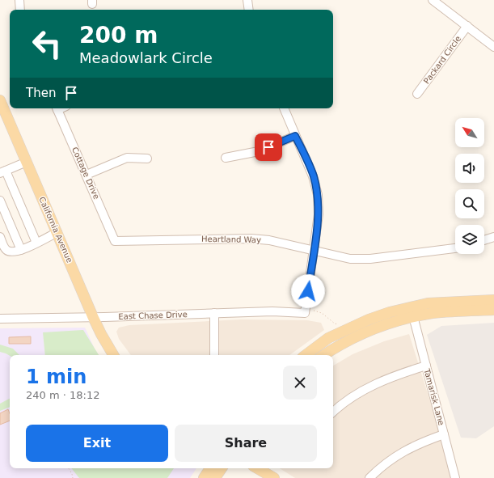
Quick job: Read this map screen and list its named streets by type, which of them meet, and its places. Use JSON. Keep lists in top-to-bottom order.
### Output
{
  "streets": {
    "main road": ["California Avenue"],
    "street": [
      "Packard Circle",
      "Cottage Drive",
      "Heartland Way",
      "East Chase Drive",
      "Tamarisk Lane"
    ]
  },
  "crossings": [
    ["Cottage Drive", "Heartland Way"],
    ["California Avenue", "East Chase Drive"],
    ["Heartland Way", "East Chase Drive"]
  ],
  "north": "top left",
  "page": {
    "turn": ["200 m", "Meadowlark Circle"],
    "then": "Then",
    "heading": ["1 min", "240 m · 18:12"],
    "buttons": ["Exit", "Share"]
  }
}
